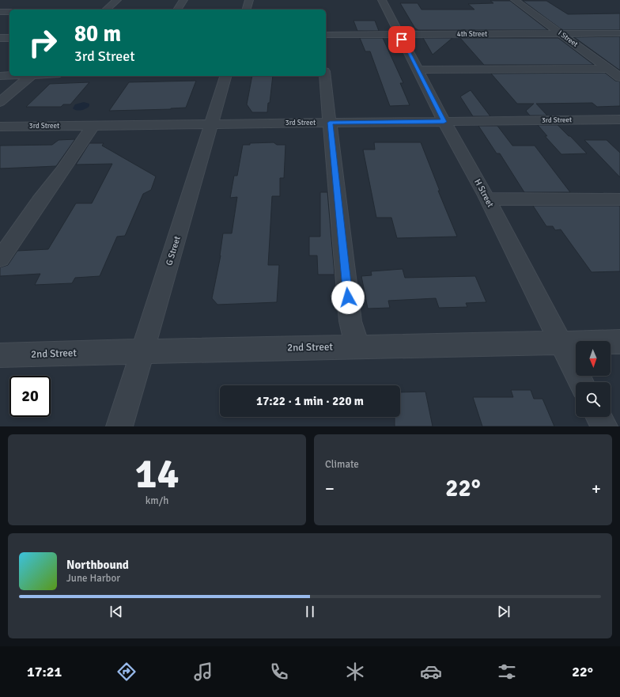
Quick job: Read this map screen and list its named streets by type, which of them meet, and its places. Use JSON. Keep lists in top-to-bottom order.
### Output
{
  "streets": {
    "street": [
      "4th Street",
      "I Street",
      "3rd Street",
      "H Street",
      "G Street",
      "2nd Street"
    ]
  },
  "crossings": [
    ["4th Street", "I Street"],
    ["4th Street", "H Street"],
    ["3rd Street", "H Street"],
    ["3rd Street", "G Street"],
    ["H Street", "2nd Street"],
    ["G Street", "2nd Street"]
  ],
  "north": "bottom",
  "page": {
    "turn": ["80 m", "3rd Street"],
    "limit": "20",
    "trip": "17:22 · 1 min · 220 m",
    "tile": [
      ["14", "km/h"],
      "Climate"
    ],
    "heat": ["−", "22°", "+"],
    "song": ["Northbound", "June Harbor"],
    "tabs": ["17:21", "22°"]
  }
}
